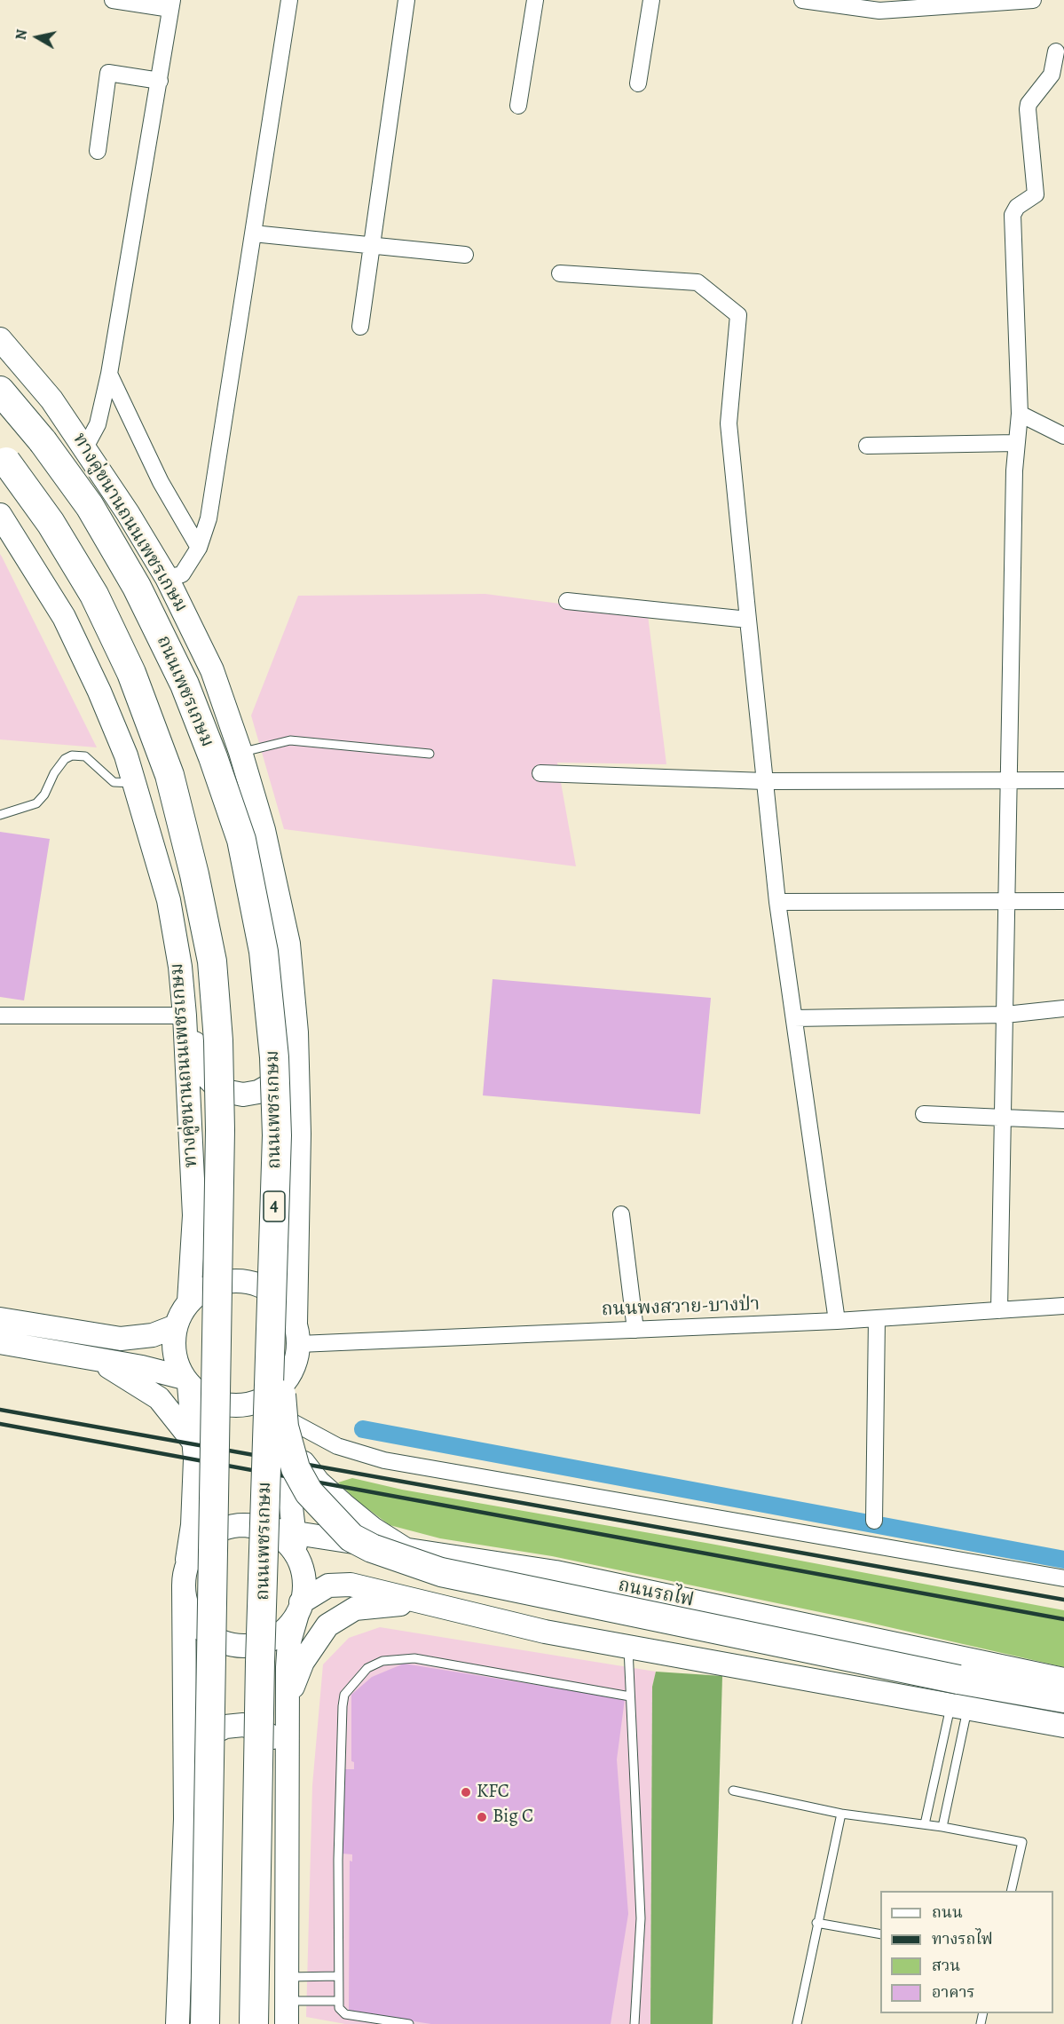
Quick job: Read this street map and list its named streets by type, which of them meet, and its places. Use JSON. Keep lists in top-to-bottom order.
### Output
{
  "streets": {
    "highway": ["ถนนเพชรเกษม", "4"],
    "main road": ["ทางคู่ขนานถนนเพชรเกษม", "ถนนรถไฟ"],
    "street": ["ถนนพงสวาย-บางป่า"]
  },
  "crossings": [
    ["ทางคู่ขนานถนนเพชรเกษม", "ถนนเพชรเกษม"],
    ["ทางคู่ขนานถนนเพชรเกษม", "ถนนพงสวาย-บางป่า"],
    ["ถนนเพชรเกษม", "ถนนพงสวาย-บางป่า"],
    ["ถนนเพชรเกษม", "ถนนรถไฟ"]
  ],
  "places": ["KFC", "Big C"],
  "legend": [
    "ถนน",
    "ทางรถไฟ",
    "สวน",
    "อาคาร"
  ],
  "north": "left"
}
